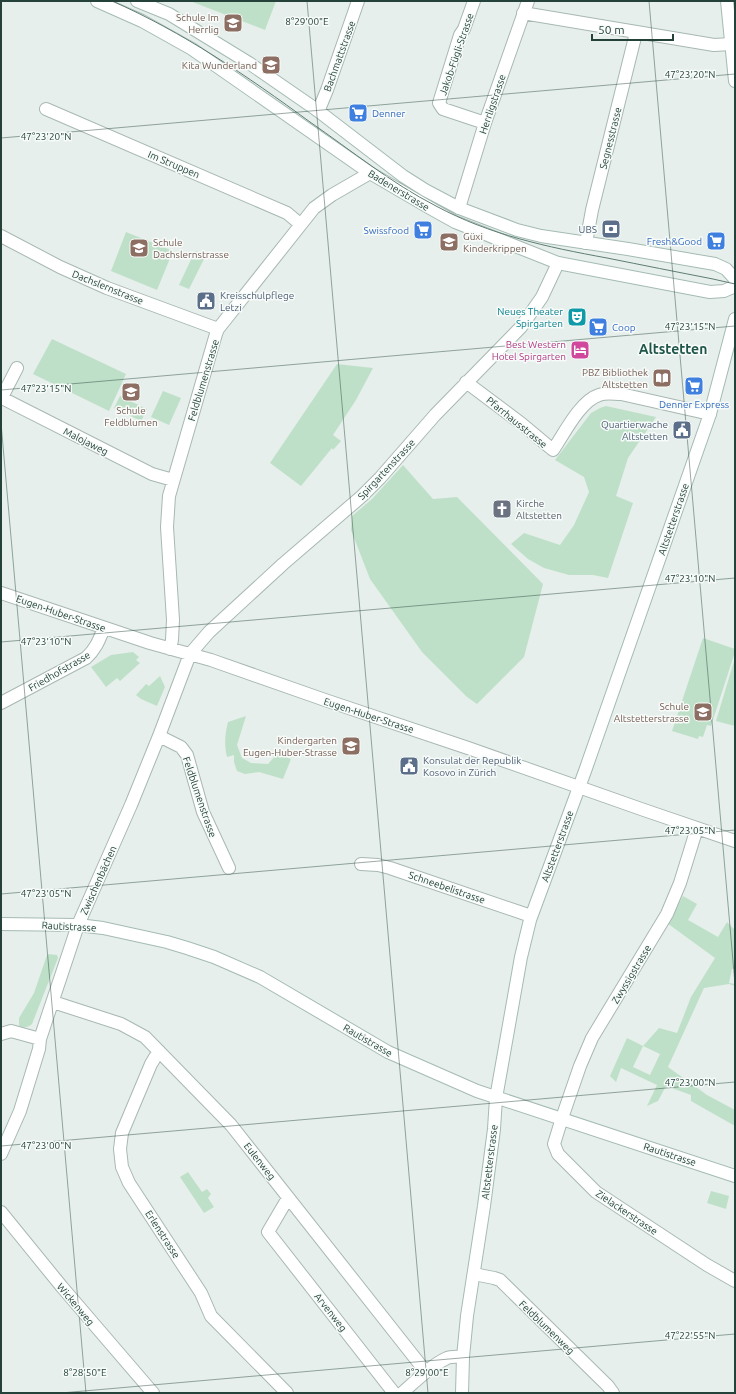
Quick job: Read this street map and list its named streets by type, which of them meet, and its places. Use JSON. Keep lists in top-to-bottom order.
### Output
{
  "streets": {
    "street": [
      "Jakob-Fügli-Strasse",
      "Bachmattstrasse",
      "Herrligstrasse",
      "Segnesstrasse",
      "Im Struppen",
      "Badenerstrasse",
      "Dachslernstrasse",
      "Feldblumenstrasse",
      "Pfarrhausstrasse",
      "Malojaweg",
      "Spirgartenstrasse",
      "Altstetterstrasse",
      "Eugen-Huber-Strasse",
      "Friedhofstrasse",
      "Zwischenbächen",
      "Schneebelistrasse",
      "Rautistrasse",
      "Zwyssigstrasse",
      "Eulenweg",
      "Zielackerstrasse",
      "Erlenstrasse",
      "Wickenweg",
      "Arvenweg",
      "Feldblumenweg"
    ]
  },
  "crossings": [
    ["Jakob-Fügli-Strasse", "Herrligstrasse"],
    ["Bachmattstrasse", "Badenerstrasse"],
    ["Herrligstrasse", "Badenerstrasse"],
    ["Segnesstrasse", "Badenerstrasse"],
    ["Im Struppen", "Feldblumenstrasse"],
    ["Badenerstrasse", "Feldblumenstrasse"],
    ["Badenerstrasse", "Spirgartenstrasse"],
    ["Dachslernstrasse", "Feldblumenstrasse"],
    ["Feldblumenstrasse", "Malojaweg"],
    ["Feldblumenstrasse", "Eugen-Huber-Strasse"],
    ["Feldblumenstrasse", "Zwischenbächen"],
    ["Pfarrhausstrasse", "Spirgartenstrasse"],
    ["Pfarrhausstrasse", "Altstetterstrasse"],
    ["Spirgartenstrasse", "Eugen-Huber-Strasse"],
    ["Spirgartenstrasse", "Zwischenbächen"],
    ["Altstetterstrasse", "Eugen-Huber-Strasse"],
    ["Altstetterstrasse", "Schneebelistrasse"],
    ["Altstetterstrasse", "Rautistrasse"],
    ["Altstetterstrasse", "Feldblumenweg"],
    ["Eugen-Huber-Strasse", "Friedhofstrasse"],
    ["Eugen-Huber-Strasse", "Zwischenbächen"],
    ["Eugen-Huber-Strasse", "Zwyssigstrasse"],
    ["Zwischenbächen", "Rautistrasse"],
    ["Zwischenbächen", "Eulenweg"],
    ["Rautistrasse", "Zwyssigstrasse"],
    ["Rautistrasse", "Zielackerstrasse"],
    ["Zwyssigstrasse", "Zielackerstrasse"],
    ["Eulenweg", "Erlenstrasse"],
    ["Eulenweg", "Arvenweg"]
  ],
  "districts": ["Altstetten"],
  "places": {
    "school or university": [
      "Schule Im Herrlig",
      "Kita Wunderland",
      "Güxi Kinderkrippen",
      "Schule Dachslernstrasse",
      "Schule Feldblumen",
      "Schule Altstetterstrasse",
      "Kindergarten Eugen-Huber-Strasse"
    ],
    "supermarket": [
      "Denner",
      "Swissfood",
      "Fresh&Good",
      "Coop",
      "Denner Express"
    ],
    "bank": ["UBS"],
    "public building": ["Kreisschulpflege Letzi", "Quartierwache Altstetten", "Konsulat der Republik Kosovo in Zürich"],
    "theatre": ["Neues Theater Spirgarten"],
    "hotel": ["Best Western Hotel Spirgarten"],
    "library": ["PBZ Bibliothek Altstetten"],
    "church": ["Kirche Altstetten"]
  },
  "scale_bar": "50 m",
  "coordinates": [
    "8°29'00\"E",
    "47°23'20\"N",
    "47°23'15\"N",
    "47°23'10\"N",
    "47°23'05\"N",
    "47°23'00\"N",
    "47°22'55\"N",
    "8°28'50\"E"
  ]
}
